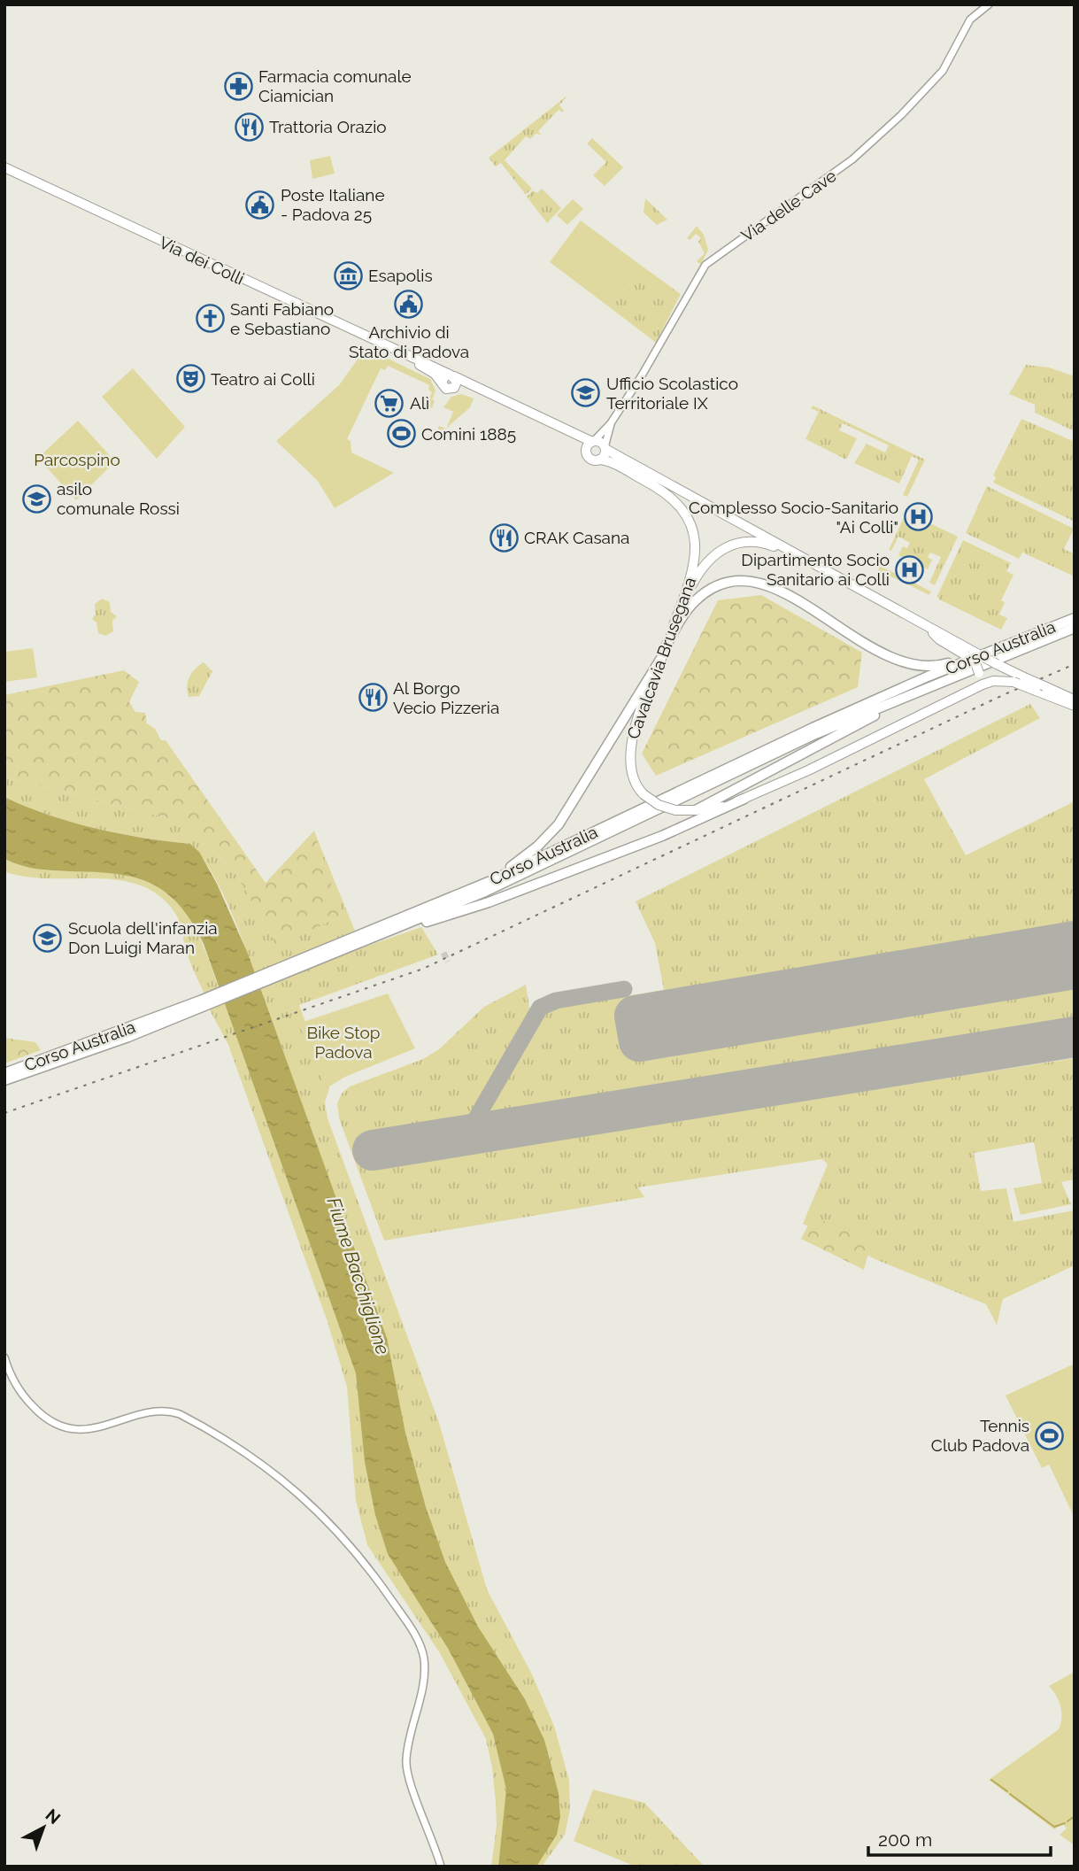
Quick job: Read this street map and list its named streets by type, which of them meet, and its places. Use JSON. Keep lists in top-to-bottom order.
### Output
{
  "streets": {
    "highway": ["Corso Australia"],
    "main road": ["Via dei Colli", "Cavalcavia Brusegana"],
    "street": ["Via delle Cave"]
  },
  "crossings": [
    ["Via delle Cave", "Via dei Colli"],
    ["Via dei Colli", "Cavalcavia Brusegana"]
  ],
  "water": ["Fiume Bacchiglione"],
  "parks": ["Parcospino", "Bike Stop Padova"],
  "places": {
    "pharmacy": ["Farmacia comunale Ciamician"],
    "restaurant": ["Trattoria Orazio", "CRAK Casana", "Al Borgo Vecio Pizzeria"],
    "public building": ["Poste Italiane - Padova 25", "Archivio di Stato di Padova"],
    "museum": ["Esapolis"],
    "church": ["Santi Fabiano e Sebastiano"],
    "theatre": ["Teatro ai Colli"],
    "school or university": ["Ufficio Scolastico Territoriale IX", "asilo comunale Rossi", "Scuola dell'infanzia Don Luigi Maran"],
    "supermarket": ["Alì"],
    "sports": ["Comini 1885", "Tennis Club Padova"],
    "hospital": ["Complesso Socio-Sanitario \"Ai Colli\"", "Dipartimento Socio Sanitario ai Colli"]
  },
  "scale_bar": "200 m",
  "north": "top right"
}
